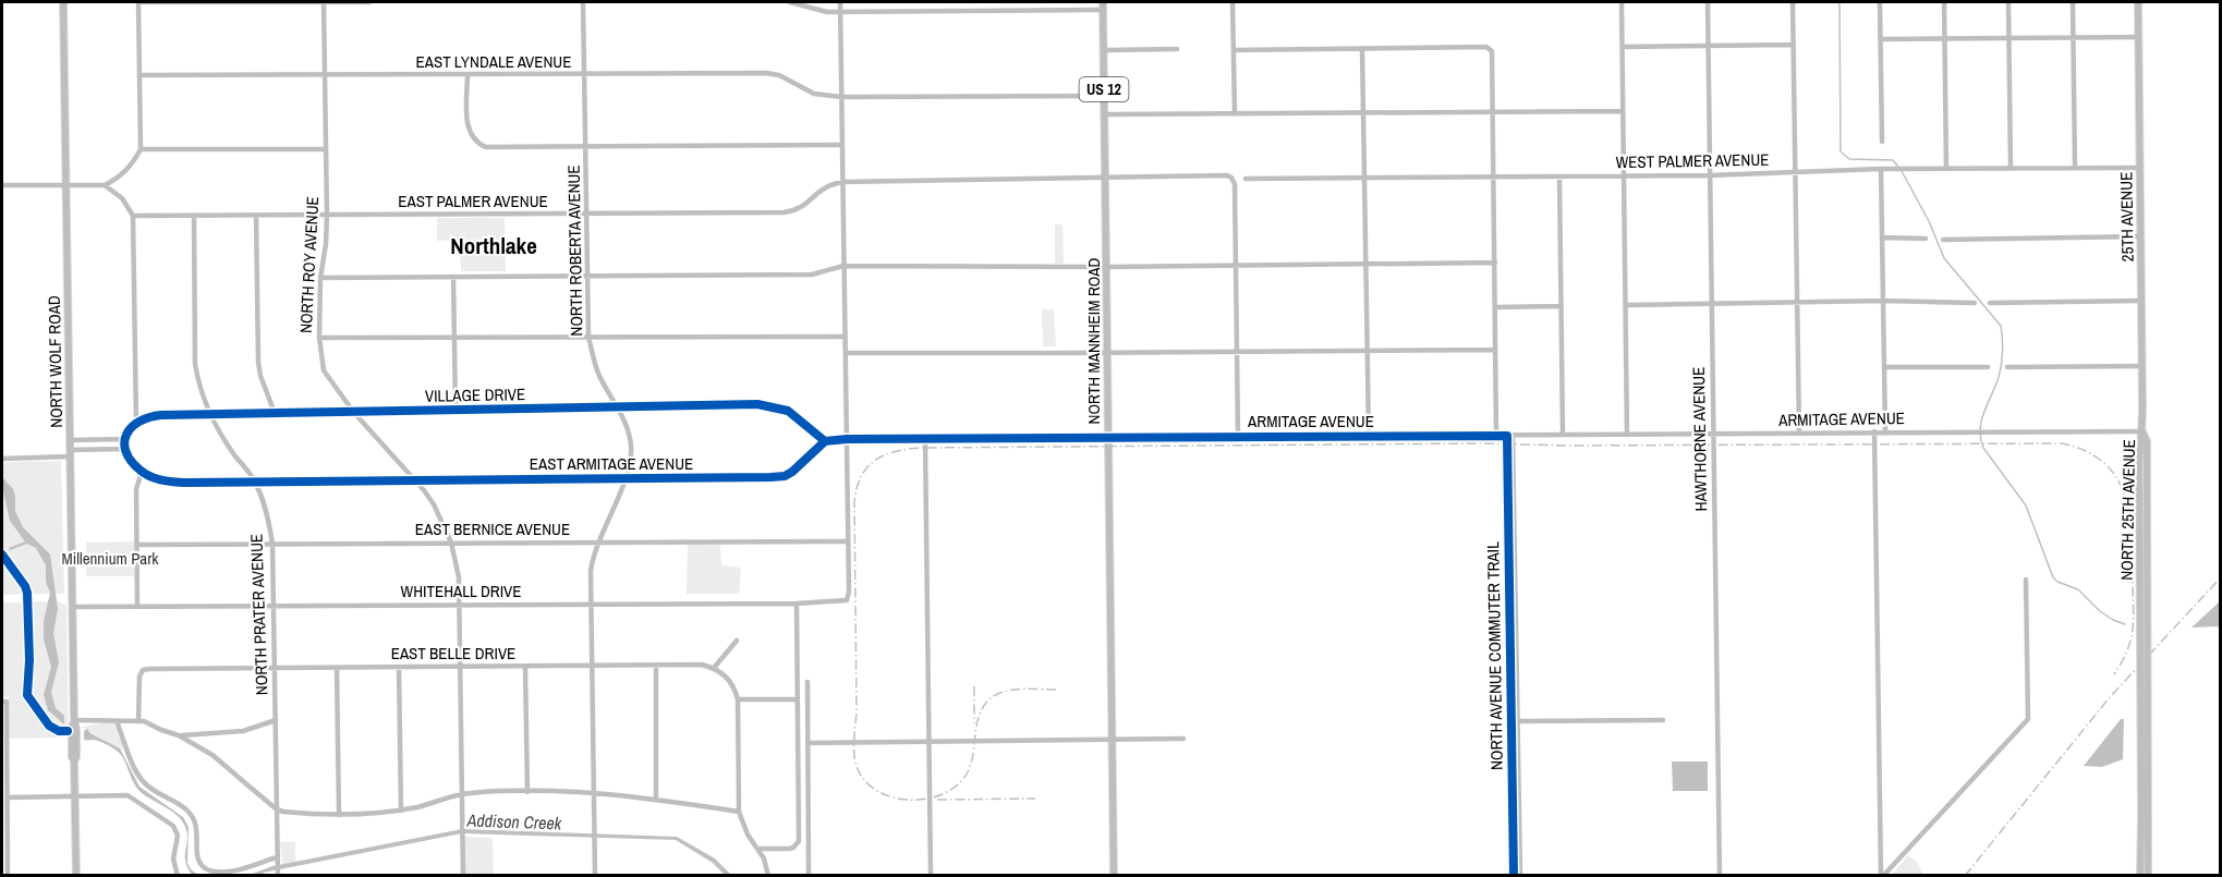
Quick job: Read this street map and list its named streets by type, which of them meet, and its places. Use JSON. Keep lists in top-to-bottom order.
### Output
{
  "streets": {
    "main road": [
      "US 12",
      "25TH AVENUE",
      "NORTH MANNHEIM ROAD",
      "NORTH WOLF ROAD",
      "NORTH 25TH AVENUE"
    ],
    "street": [
      "EAST LYNDALE AVENUE",
      "WEST PALMER AVENUE",
      "EAST PALMER AVENUE",
      "NORTH ROBERTA AVENUE",
      "NORTH ROY AVENUE",
      "VILLAGE DRIVE",
      "ARMITAGE AVENUE",
      "HAWTHORNE AVENUE",
      "EAST ARMITAGE AVENUE",
      "EAST BERNICE AVENUE",
      "WHITEHALL DRIVE",
      "NORTH PRATER AVENUE",
      "EAST BELLE DRIVE"
    ],
    "cycle path": ["NORTH AVENUE COMMUTER TRAIL"]
  },
  "crossings": [
    ["EAST LYNDALE AVENUE", "NORTH ROBERTA AVENUE"],
    ["EAST LYNDALE AVENUE", "NORTH ROY AVENUE"],
    ["EAST LYNDALE AVENUE", "NORTH MANNHEIM ROAD"],
    ["WEST PALMER AVENUE", "25TH AVENUE"],
    ["WEST PALMER AVENUE", "HAWTHORNE AVENUE"],
    ["EAST PALMER AVENUE", "NORTH ROBERTA AVENUE"],
    ["EAST PALMER AVENUE", "NORTH ROY AVENUE"],
    ["EAST PALMER AVENUE", "NORTH PRATER AVENUE"],
    ["25TH AVENUE", "ARMITAGE AVENUE"],
    ["25TH AVENUE", "NORTH 25TH AVENUE"],
    ["NORTH ROBERTA AVENUE", "VILLAGE DRIVE"],
    ["NORTH ROBERTA AVENUE", "EAST ARMITAGE AVENUE"],
    ["NORTH ROBERTA AVENUE", "EAST BERNICE AVENUE"],
    ["NORTH ROBERTA AVENUE", "WHITEHALL DRIVE"],
    ["NORTH ROBERTA AVENUE", "EAST BELLE DRIVE"],
    ["NORTH ROY AVENUE", "VILLAGE DRIVE"],
    ["NORTH ROY AVENUE", "EAST ARMITAGE AVENUE"],
    ["NORTH ROY AVENUE", "EAST BERNICE AVENUE"],
    ["NORTH ROY AVENUE", "WHITEHALL DRIVE"],
    ["NORTH ROY AVENUE", "EAST BELLE DRIVE"],
    ["NORTH MANNHEIM ROAD", "ARMITAGE AVENUE"],
    ["NORTH WOLF ROAD", "WHITEHALL DRIVE"],
    ["VILLAGE DRIVE", "EAST ARMITAGE AVENUE"],
    ["VILLAGE DRIVE", "NORTH PRATER AVENUE"],
    ["ARMITAGE AVENUE", "HAWTHORNE AVENUE"],
    ["ARMITAGE AVENUE", "NORTH 25TH AVENUE"],
    ["EAST ARMITAGE AVENUE", "NORTH PRATER AVENUE"],
    ["EAST BERNICE AVENUE", "WHITEHALL DRIVE"],
    ["EAST BERNICE AVENUE", "NORTH PRATER AVENUE"],
    ["WHITEHALL DRIVE", "NORTH PRATER AVENUE"],
    ["NORTH PRATER AVENUE", "EAST BELLE DRIVE"]
  ],
  "districts": ["Northlake"],
  "water": ["Addison Creek"],
  "parks": ["Millennium Park"]
}
